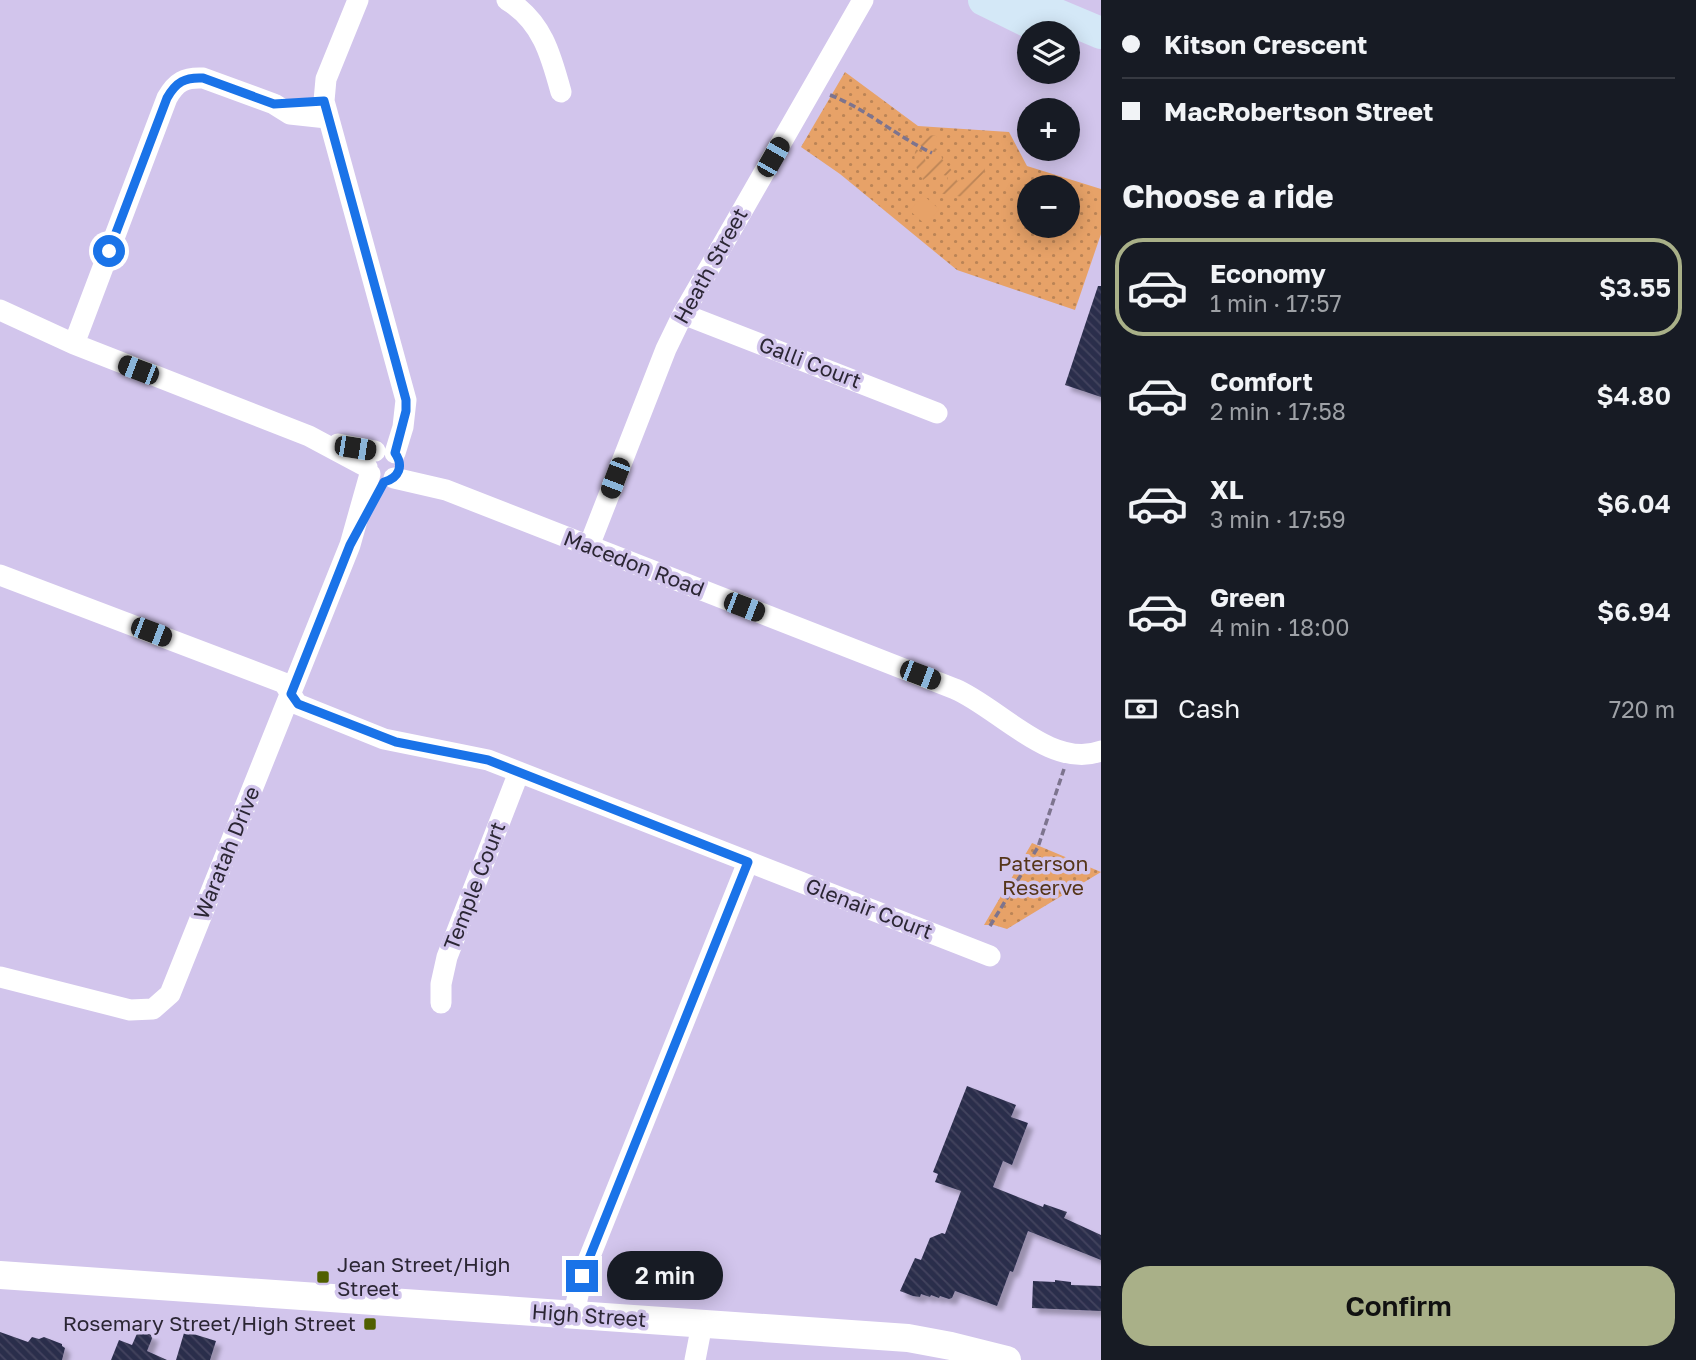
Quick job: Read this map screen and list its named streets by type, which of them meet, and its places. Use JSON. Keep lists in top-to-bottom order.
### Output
{
  "streets": {
    "main road": ["High Street"],
    "street": [
      "Heath Street",
      "Galli Court",
      "Macedon Road",
      "Waratah Drive",
      "Temple Court",
      "Glenair Court"
    ]
  },
  "crossings": [
    ["Heath Street", "Galli Court"],
    ["Heath Street", "Macedon Road"],
    ["Macedon Road", "Waratah Drive"],
    ["Waratah Drive", "Glenair Court"],
    ["Temple Court", "Glenair Court"]
  ],
  "parks": ["Paterson Reserve"],
  "places": {
    "transit": ["Jean Street/High Street", "Rosemary Street/High Street"]
  },
  "page": {
    "banner": ["Kitson Crescent", "MacRobertson Street"],
    "map_buttons": ["+", "−"],
    "heading": "Choose a ride",
    "list": [
      {
        "name": "Economy",
        "note": "1 min · 17:57",
        "value": "$3.55"
      },
      {
        "name": "Comfort",
        "note": "2 min · 17:58",
        "value": "$4.80"
      },
      {
        "name": "XL",
        "note": "3 min · 17:59",
        "value": "$6.04"
      },
      {
        "name": "Green",
        "note": "4 min · 18:00",
        "value": "$6.94"
      }
    ],
    "pay": ["Cash", "720 m"],
    "bubble": "2 min",
    "buttons": "Confirm"
  }
}
